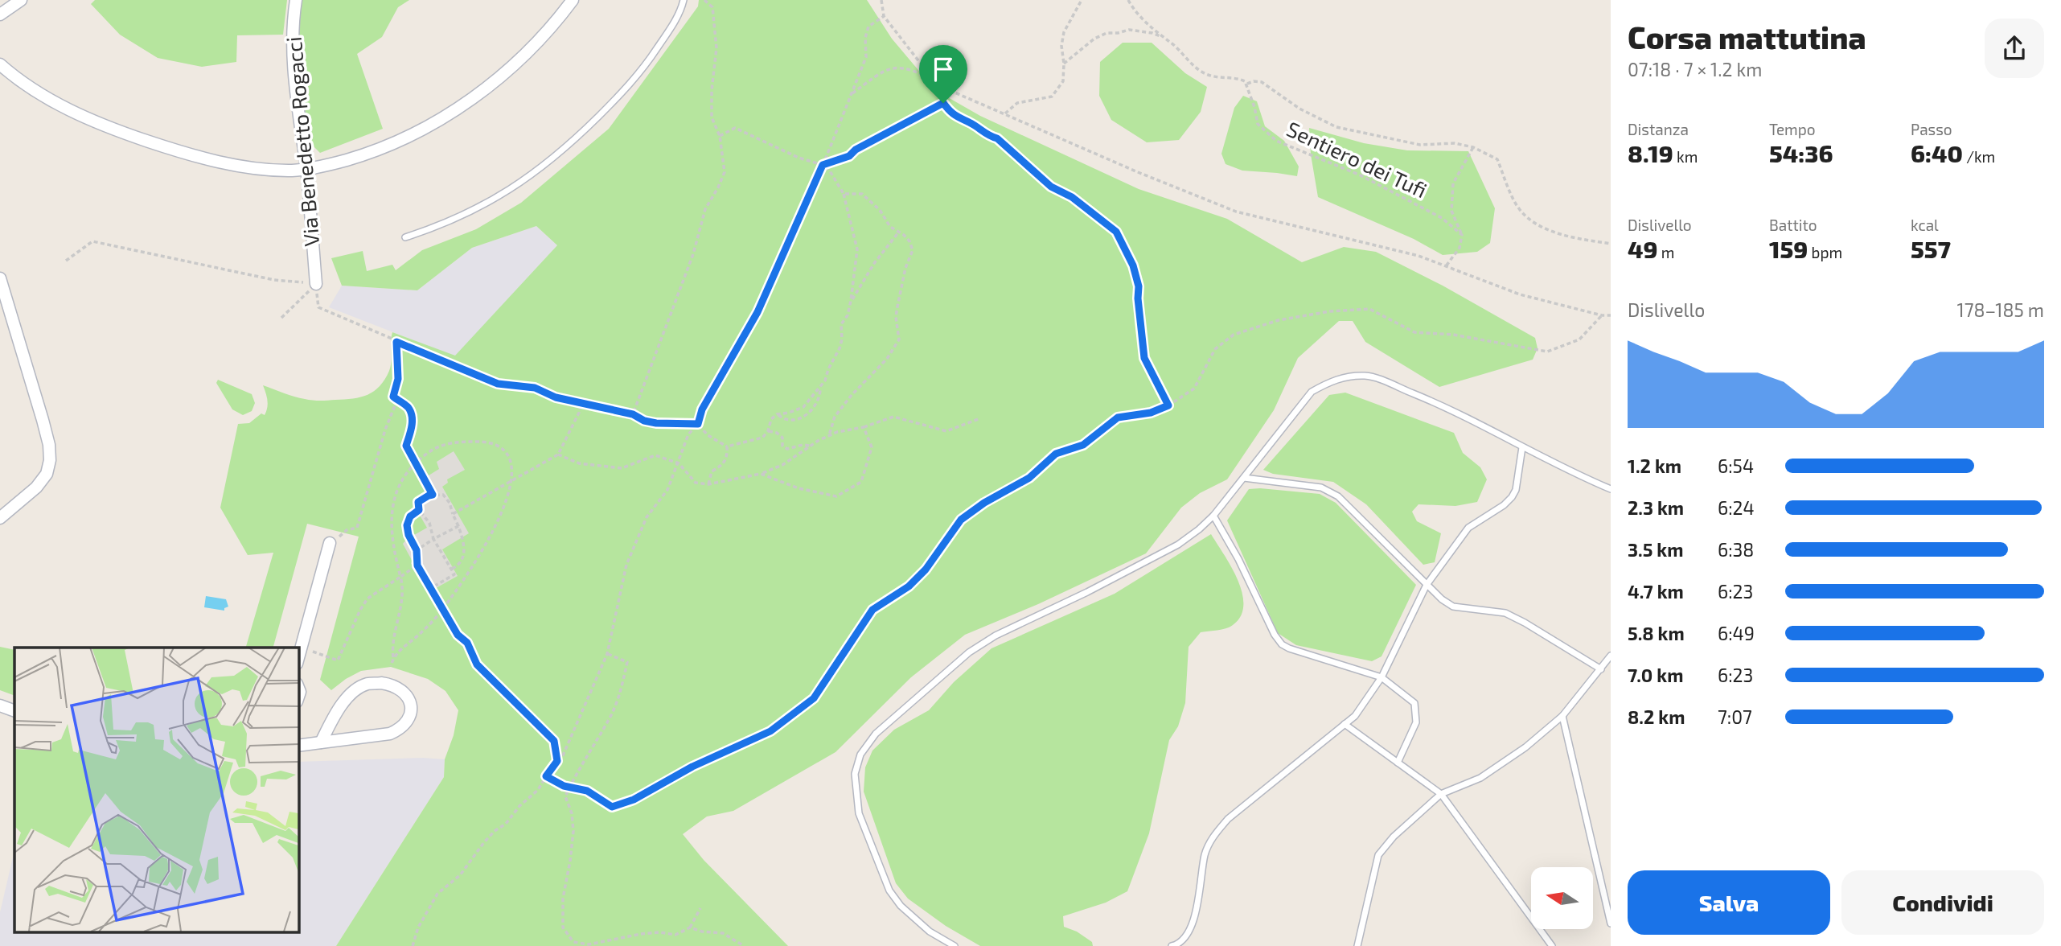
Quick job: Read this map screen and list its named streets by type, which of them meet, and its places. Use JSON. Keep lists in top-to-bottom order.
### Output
{
  "streets": {
    "street": ["Via Benedetto Rogacci"],
    "path": ["Sentiero dei Tufi"]
  },
  "north": "left",
  "page": {
    "heading": ["Corsa mattutina", "07:18 · 7 × 1.2 km"],
    "stats": [
      ["Distanza", "8.19 km"],
      ["Tempo", "54:36"],
      ["Passo", "6:40 /km"],
      ["Dislivello", "49 m"],
      ["Battito", "159 bpm"],
      ["kcal", "557"]
    ],
    "chart": ["Dislivello", "178–185 m"],
    "list": [
      {
        "name": "1.2 km",
        "note": "6:54"
      },
      {
        "name": "2.3 km",
        "note": "6:24"
      },
      {
        "name": "3.5 km",
        "note": "6:38"
      },
      {
        "name": "4.7 km",
        "note": "6:23"
      },
      {
        "name": "5.8 km",
        "note": "6:49"
      },
      {
        "name": "7.0 km",
        "note": "6:23"
      },
      {
        "name": "8.2 km",
        "note": "7:07"
      }
    ],
    "buttons": ["Salva", "Condividi"]
  }
}
